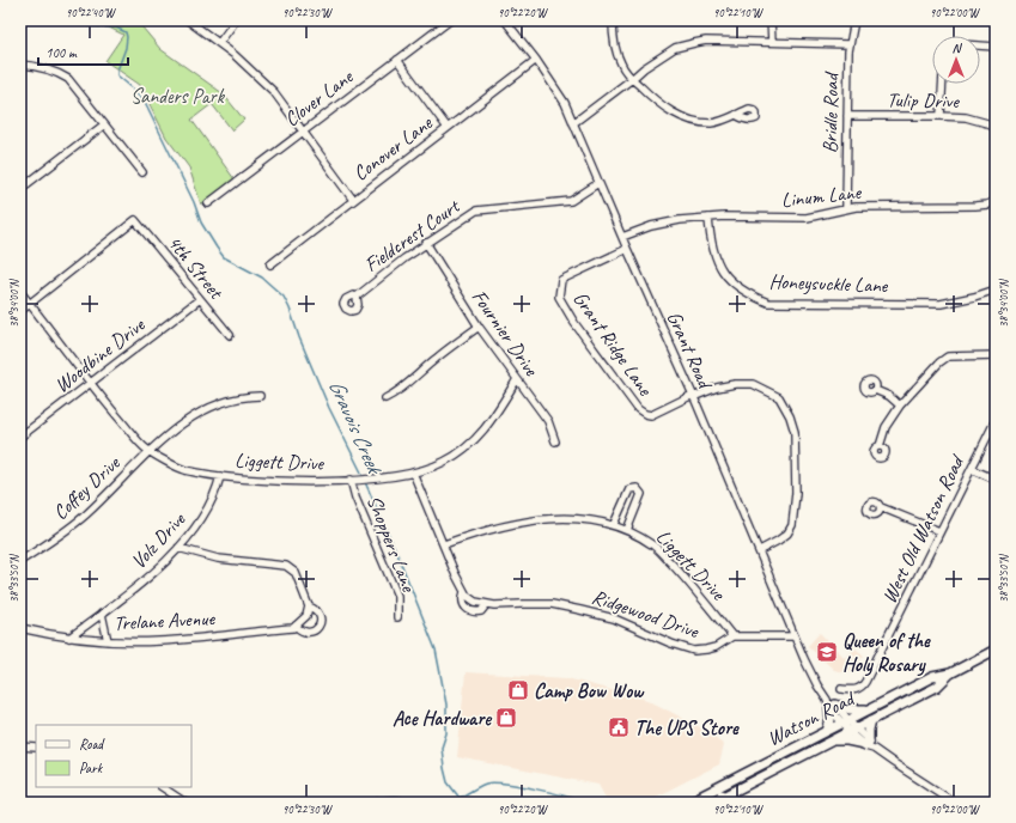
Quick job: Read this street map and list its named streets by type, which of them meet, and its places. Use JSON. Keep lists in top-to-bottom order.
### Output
{
  "streets": {
    "main road": ["Watson Road"],
    "street": [
      "Clover Lane",
      "Tulip Drive",
      "Bridle Road",
      "Conover Lane",
      "Linum Lane",
      "Fieldcrest Court",
      "4th Street",
      "Honeysuckle Lane",
      "Fournier Drive",
      "Grant Ridge Lane",
      "Grant Road",
      "Woodbine Drive",
      "Liggett Drive",
      "Coffey Drive",
      "West Old Watson Road",
      "Volz Drive",
      "Shoppers Lane",
      "Ridgewood Drive",
      "Trelane Avenue"
    ]
  },
  "crossings": [
    ["Tulip Drive", "Bridle Road"],
    ["Bridle Road", "Linum Lane"],
    ["Conover Lane", "Grant Road"],
    ["Linum Lane", "Honeysuckle Lane"],
    ["Linum Lane", "Grant Road"],
    ["Fieldcrest Court", "Fournier Drive"],
    ["Fieldcrest Court", "Grant Road"],
    ["4th Street", "Woodbine Drive"],
    ["Fournier Drive", "Liggett Drive"],
    ["Grant Ridge Lane", "Grant Road"],
    ["Grant Road", "Watson Road"],
    ["Liggett Drive", "Coffey Drive"],
    ["Liggett Drive", "Volz Drive"],
    ["Liggett Drive", "Shoppers Lane"],
    ["Liggett Drive", "Ridgewood Drive"],
    ["Volz Drive", "Trelane Avenue"]
  ],
  "water": ["Gravois Creek"],
  "parks": ["Sanders Park"],
  "places": {
    "school or university": ["Queen of the Holy Rosary"],
    "shop": ["Camp Bow Wow", "Ace Hardware"],
    "public building": ["The UPS Store"]
  },
  "legend": ["Road", "Park"],
  "scale_bar": "100 m",
  "north": "top",
  "coordinates": [
    "90°22'40\"W",
    "90°22'30\"W",
    "90°22'20\"W",
    "90°22'10\"W",
    "90°22'00\"W",
    "38°34'00\"N",
    "38°33'50\"N"
  ]
}
